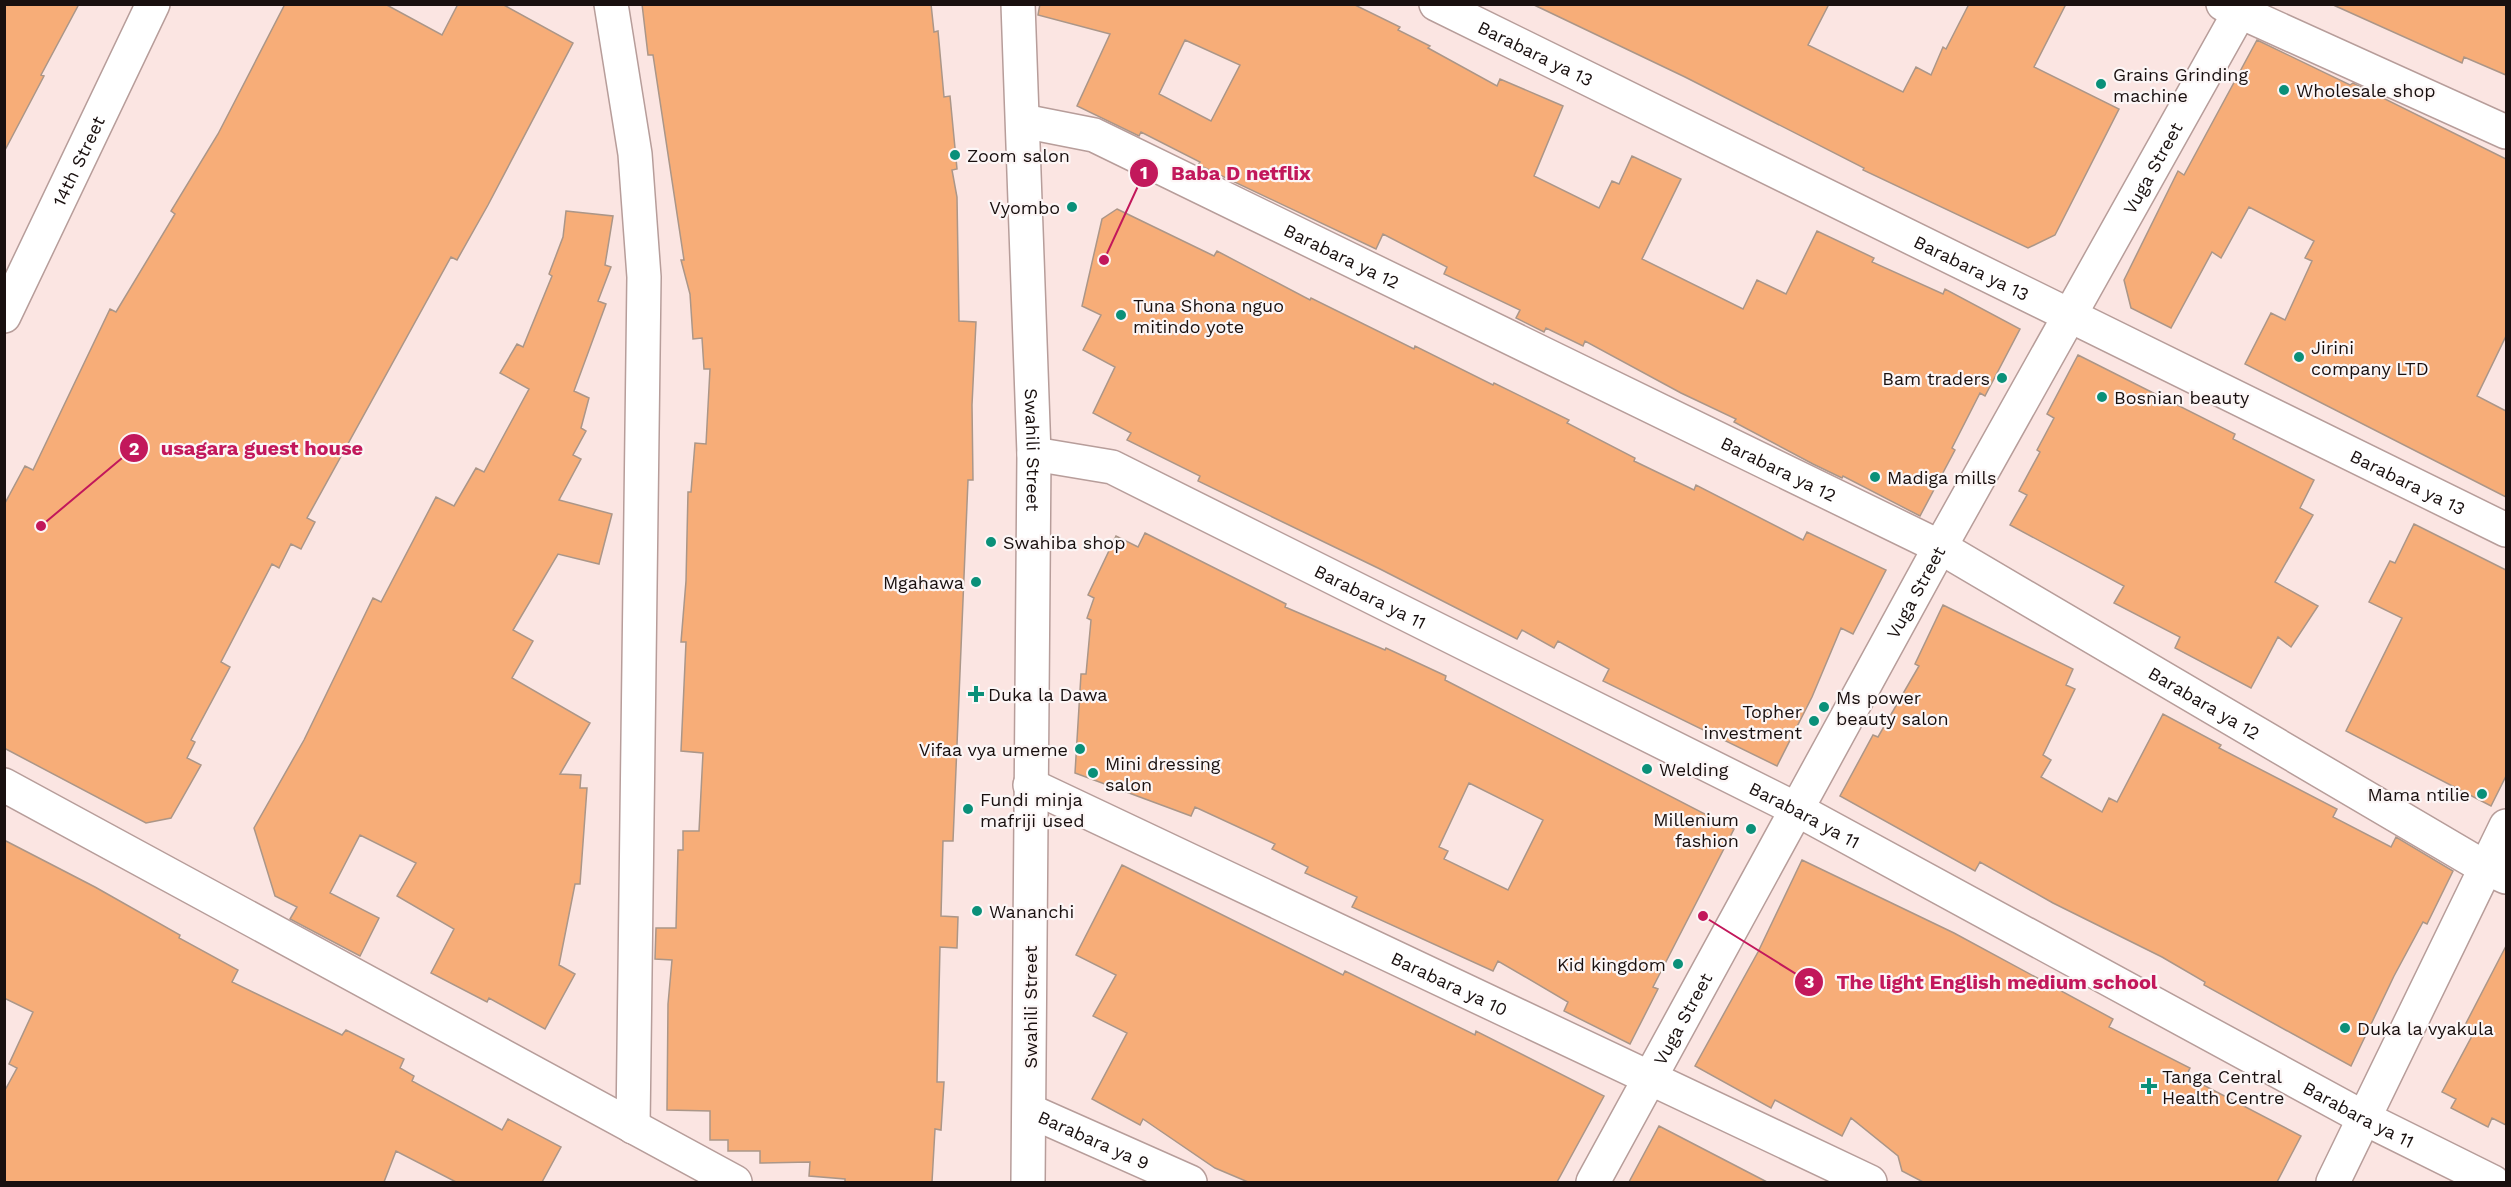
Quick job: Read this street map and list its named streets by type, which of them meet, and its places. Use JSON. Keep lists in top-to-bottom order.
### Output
{
  "streets": {
    "street": [
      "Barabara ya 13",
      "14th Street",
      "Vuga Street",
      "Barabara ya 12",
      "Swahili Street",
      "Barabara ya 11",
      "Barabara ya 10",
      "Barabara ya 9"
    ]
  },
  "crossings": [
    ["Barabara ya 13", "Vuga Street"],
    ["Vuga Street", "Barabara ya 12"],
    ["Vuga Street", "Barabara ya 11"],
    ["Vuga Street", "Barabara ya 10"],
    ["Barabara ya 12", "Swahili Street"],
    ["Swahili Street", "Barabara ya 11"],
    ["Swahili Street", "Barabara ya 10"],
    ["Swahili Street", "Barabara ya 9"]
  ],
  "places": {
    "other": [
      "Grains Grinding machine",
      "Wholesale shop",
      "Zoom salon",
      "Vyombo",
      "Baba D netflix",
      "Tuna Shona nguo mitindo yote",
      "Jirini company LTD",
      "Bam traders",
      "Bosnian beauty",
      "Madiga mills",
      "usagara guest house",
      "Swahiba shop",
      "Mgahawa",
      "Ms power beauty salon",
      "Topher investment",
      "Vifaa vya umeme",
      "Welding",
      "Mini dressing salon",
      "Mama ntilie",
      "Fundi minja mafriji used",
      "Millenium fashion",
      "Wananchi",
      "The light English medium school",
      "Kid kingdom",
      "Duka la vyakula"
    ],
    "health": ["Duka la Dawa", "Tanga Central Health Centre"]
  }
}
